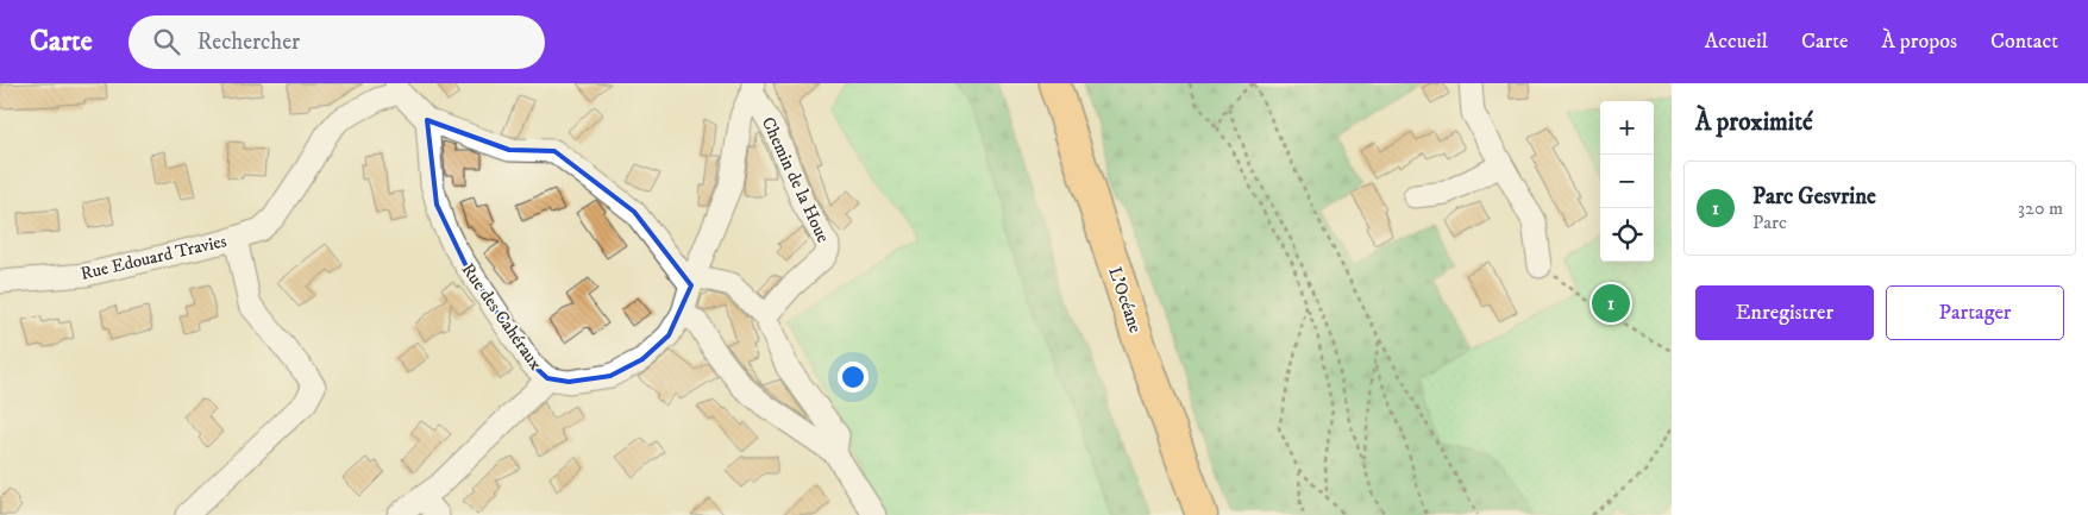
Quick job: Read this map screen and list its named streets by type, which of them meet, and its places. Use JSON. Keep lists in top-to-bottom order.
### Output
{
  "streets": {
    "highway": ["L’Océane"],
    "street": ["Chemin de la Houe", "Rue Edouard Travies", "Rue des Cahéraux"]
  },
  "crossings": [
    ["Chemin de la Houe", "Rue des Cahéraux"]
  ],
  "page": {
    "header": "Carte",
    "search": "Rechercher",
    "nav": [
      "Accueil",
      "Carte",
      "À propos",
      "Contact"
    ],
    "heading": "À proximité",
    "map_buttons": ["+", "−"],
    "list": [
      {
        "mark": "1",
        "name": "Parc Gesvrine",
        "note": "Parc",
        "value": "320 m"
      }
    ],
    "buttons": ["Enregistrer", "Partager"],
    "pins": "1"
  }
}
